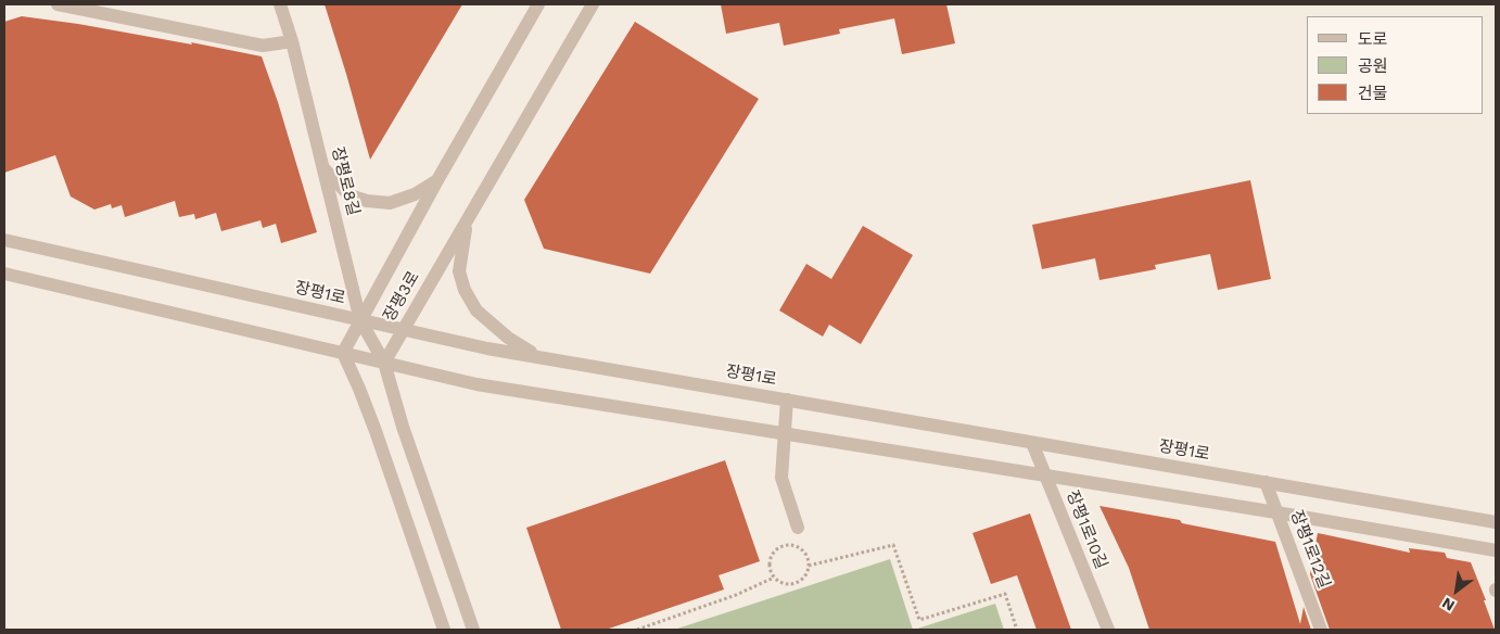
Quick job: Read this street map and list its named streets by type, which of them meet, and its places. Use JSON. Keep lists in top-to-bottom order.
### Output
{
  "streets": {
    "street": [
      "장평로8길",
      "장평1로",
      "장평3로",
      "장평1로10길",
      "장평1로12길"
    ]
  },
  "crossings": [
    ["장평로8길", "장평1로"],
    ["장평로8길", "장평3로"],
    ["장평1로", "장평3로"],
    ["장평1로", "장평1로10길"],
    ["장평1로", "장평1로12길"]
  ],
  "legend": ["도로", "공원", "건물"],
  "north": "bottom left"
}
